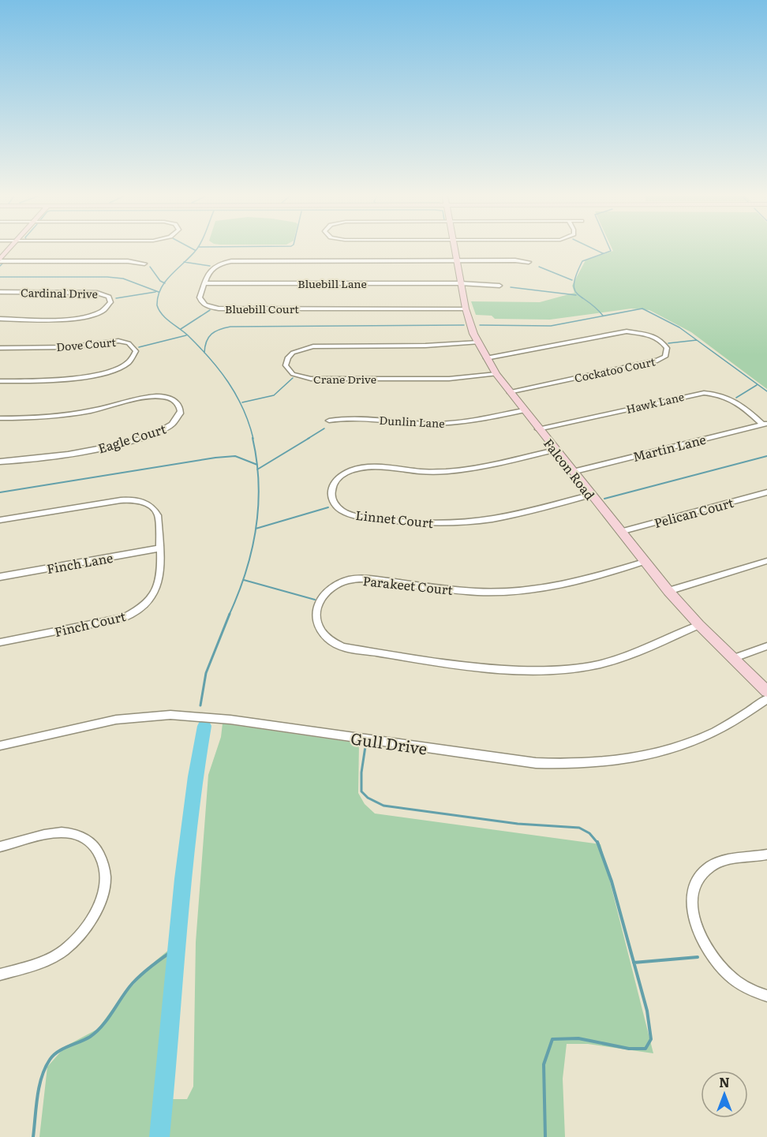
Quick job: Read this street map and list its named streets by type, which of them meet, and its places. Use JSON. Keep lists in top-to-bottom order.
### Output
{
  "streets": {
    "main road": ["Falcon Road"],
    "street": [
      "Bluebill Lane",
      "Cardinal Drive",
      "Bluebill Court",
      "Dove Court",
      "Cockatoo Court",
      "Crane Drive",
      "Hawk Lane",
      "Dunlin Lane",
      "Eagle Court",
      "Martin Lane",
      "Pelican Court",
      "Linnet Court",
      "Finch Lane",
      "Parakeet Court",
      "Finch Court",
      "Gull Drive"
    ]
  },
  "crossings": [
    ["Bluebill Lane", "Bluebill Court"],
    ["Bluebill Lane", "Falcon Road"],
    ["Bluebill Court", "Falcon Road"],
    ["Cockatoo Court", "Falcon Road"],
    ["Crane Drive", "Falcon Road"],
    ["Hawk Lane", "Martin Lane"],
    ["Hawk Lane", "Falcon Road"],
    ["Dunlin Lane", "Falcon Road"],
    ["Martin Lane", "Falcon Road"],
    ["Falcon Road", "Pelican Court"],
    ["Falcon Road", "Linnet Court"],
    ["Falcon Road", "Parakeet Court"],
    ["Finch Lane", "Finch Court"]
  ],
  "north": "top"
}
